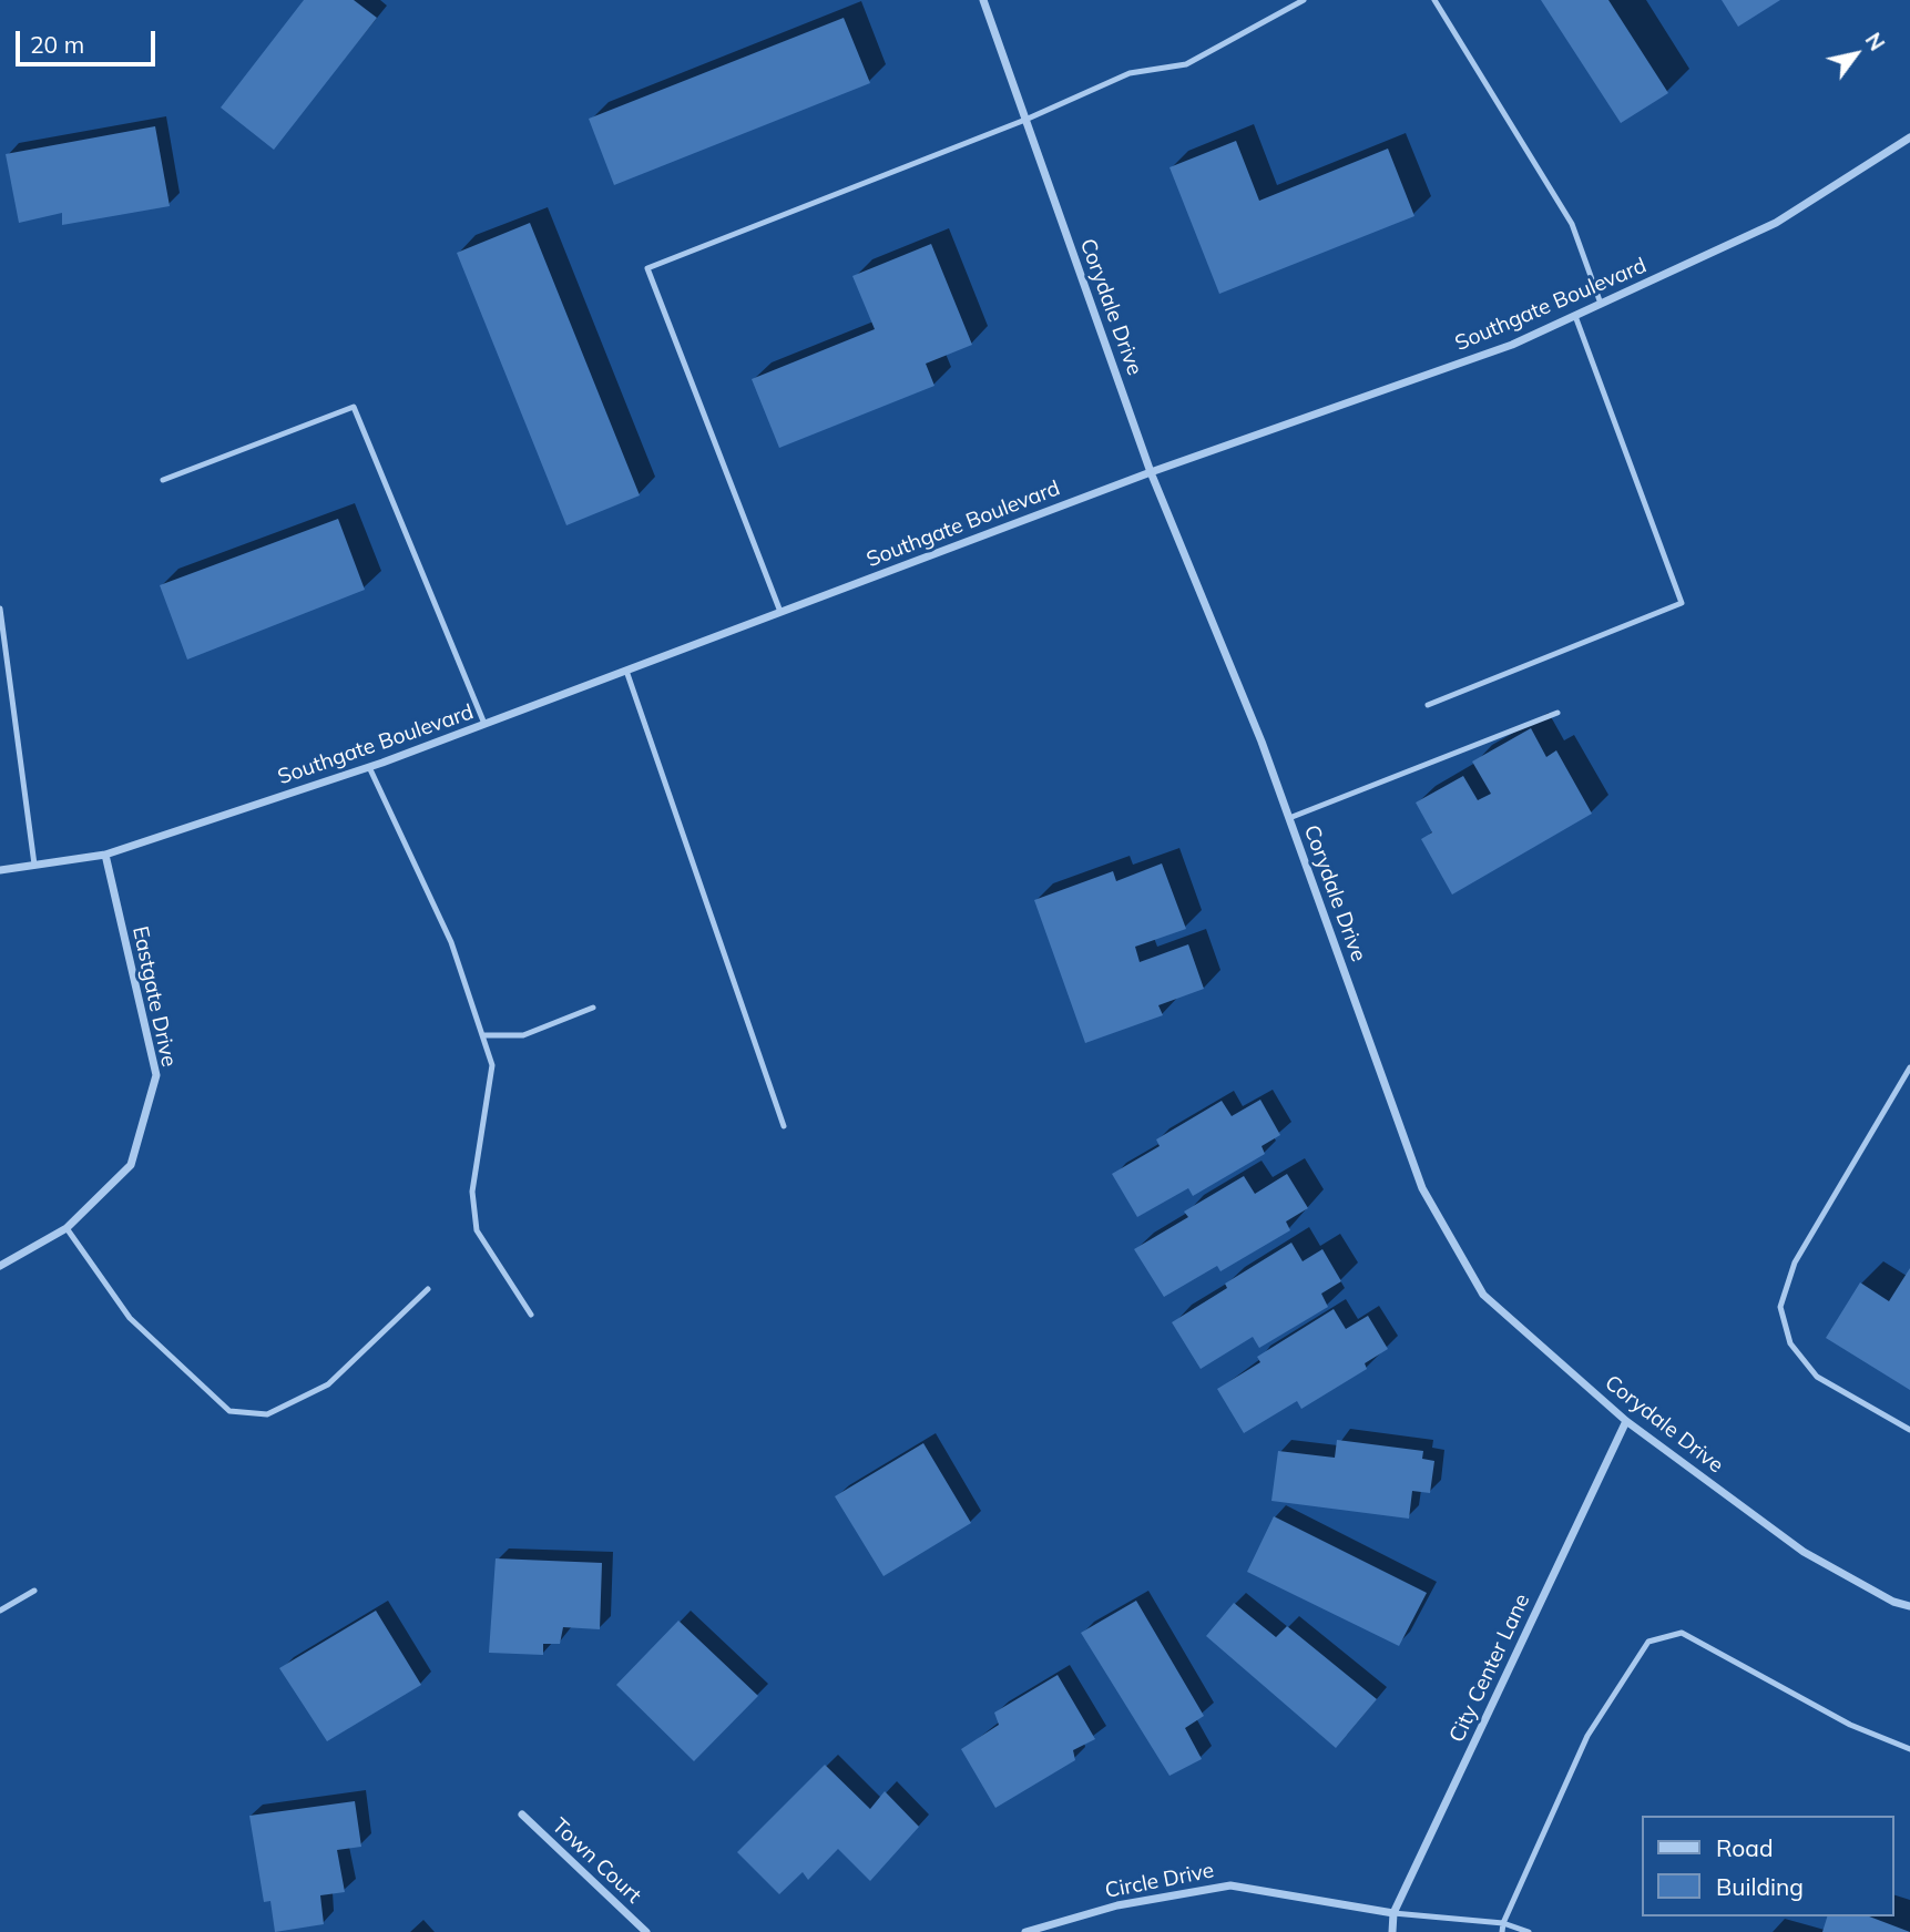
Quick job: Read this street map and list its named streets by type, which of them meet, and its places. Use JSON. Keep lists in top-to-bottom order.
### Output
{
  "streets": {
    "street": [
      "Southgate Boulevard",
      "Corydale Drive",
      "Eastgate Drive",
      "City Center Lane",
      "Town Court",
      "Circle Drive"
    ]
  },
  "crossings": [
    ["Southgate Boulevard", "Corydale Drive"],
    ["Southgate Boulevard", "Eastgate Drive"],
    ["Corydale Drive", "City Center Lane"],
    ["City Center Lane", "Circle Drive"]
  ],
  "legend": ["Road", "Building"],
  "scale_bar": "20 m",
  "north": "top right"
}
